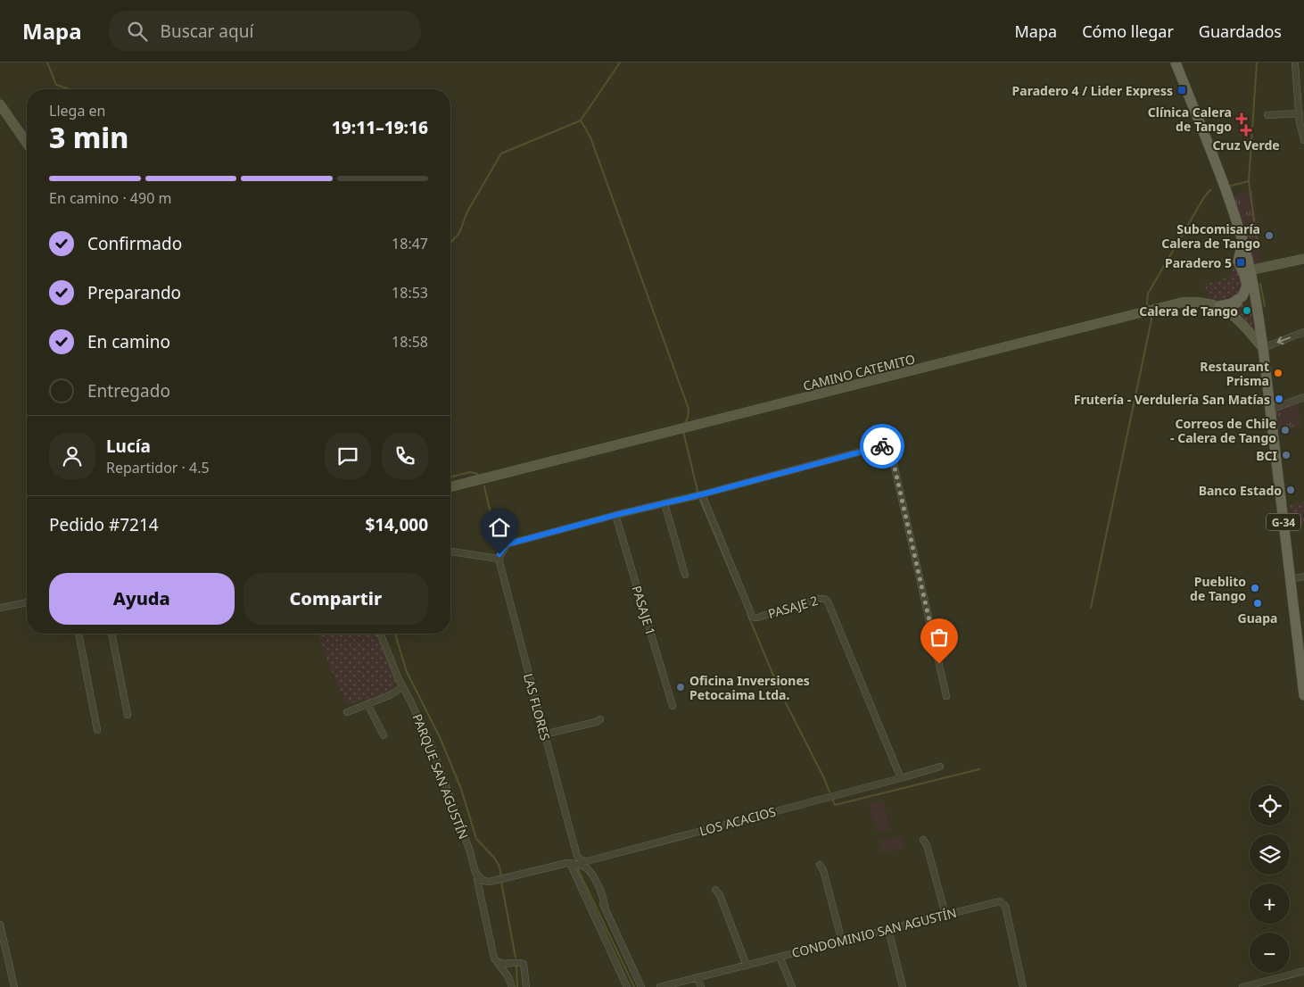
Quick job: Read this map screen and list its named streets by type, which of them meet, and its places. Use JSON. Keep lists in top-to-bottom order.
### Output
{
  "streets": {
    "main road": ["CAMINO CATEMITO", "G-34"],
    "street": [
      "PASAJE 2",
      "PASAJE 1",
      "LAS FLORES",
      "PARQUE SAN AGUSTÍN",
      "LOS ACACIOS",
      "CONDOMINIO SAN AGUSTÍN"
    ]
  },
  "crossings": [
    ["CAMINO CATEMITO", "G-34"],
    ["PASAJE 2", "LOS ACACIOS"],
    ["LAS FLORES", "LOS ACACIOS"]
  ],
  "places": {
    "transit": ["Paradero 4 / Lider Express", "Paradero 5"],
    "health": ["Clínica Calera de Tango", "Cruz Verde"],
    "other": [
      "Subcomisaría Calera de Tango",
      "Calera de Tango",
      "Restaurant Prisma",
      "Frutería - Verdulería San Matías",
      "Correos de Chile - Calera de Tango",
      "BCI",
      "Banco Estado",
      "Pueblito de Tango",
      "Guapa",
      "Oficina Inversiones Petocaima Ltda."
    ]
  },
  "page": {
    "header": "Mapa",
    "search": "Buscar aquí",
    "nav": ["Mapa", "Cómo llegar", "Guardados"],
    "heading": ["3 min", "Llega en", "19:11–19:16"],
    "panel": [
      "Lucía",
      "Repartidor · 4.5",
      "Pedido #7214",
      "$14,000"
    ],
    "bar": "En camino · 490 m",
    "list": [
      ["Confirmado", "18:47"],
      ["Preparando", "18:53"],
      ["En camino", "18:58"],
      "Entregado"
    ],
    "buttons": ["Ayuda", "Compartir"],
    "map_buttons": ["+", "−"]
  }
}
